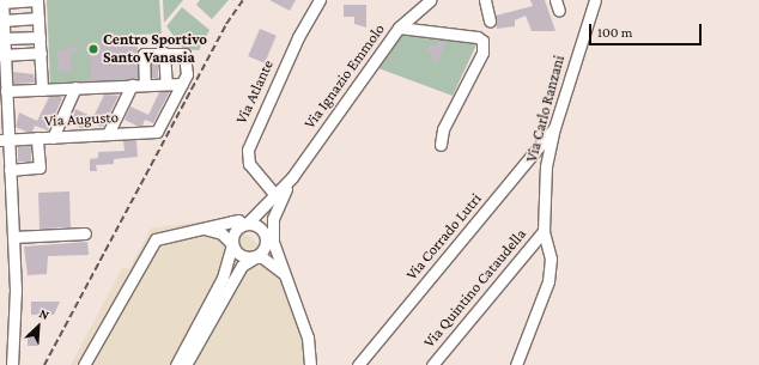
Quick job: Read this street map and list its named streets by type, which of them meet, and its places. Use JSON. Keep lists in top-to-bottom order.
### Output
{
  "streets": {
    "street": [
      "Via Ignazio Emmolo",
      "Via Atlante",
      "Via Carlo Ranzani",
      "Via Augusto",
      "Via Corrado Lutri",
      "Via Quintino Cataudella"
    ]
  },
  "crossings": [
    ["Via Carlo Ranzani", "Via Corrado Lutri"],
    ["Via Carlo Ranzani", "Via Quintino Cataudella"]
  ],
  "places": ["Centro Sportivo Santo Vanasia"],
  "scale_bar": "100 m",
  "north": "top right"
}
